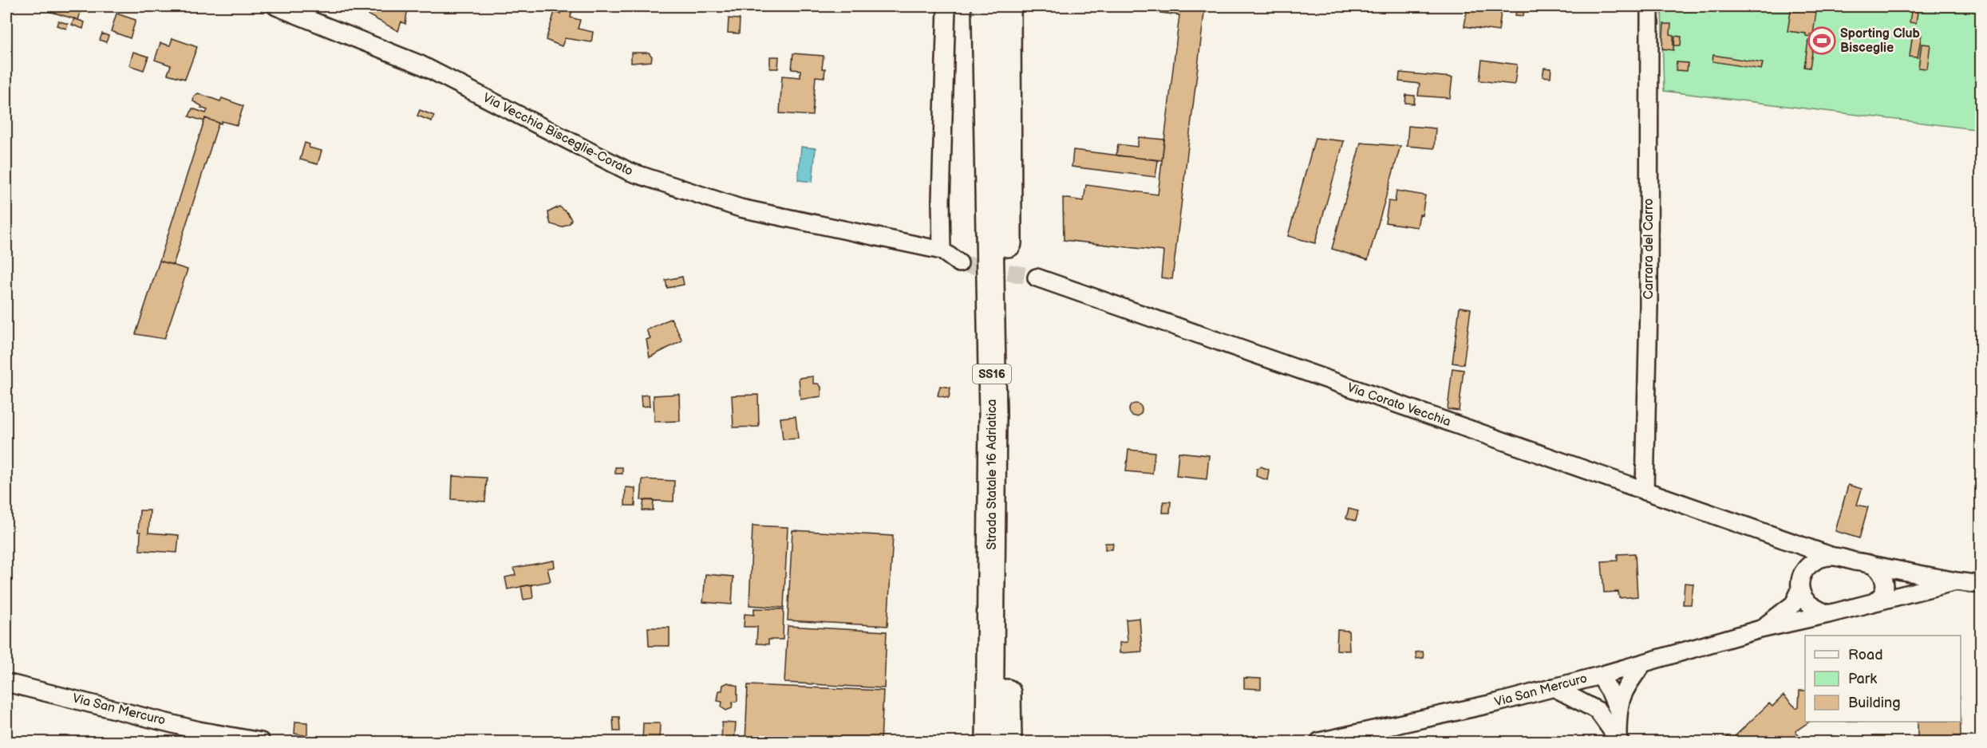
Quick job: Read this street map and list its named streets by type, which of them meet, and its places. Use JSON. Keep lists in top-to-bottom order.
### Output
{
  "streets": {
    "highway": ["SS16", "Strada Statale 16 Adriatica"],
    "street": [
      "Via Vecchia Bisceglie-Corato",
      "Carrara del Carro",
      "Via Corato Vecchia",
      "Via San Mercuro"
    ]
  },
  "crossings": [
    ["Carrara del Carro", "Via Corato Vecchia"],
    ["Via Corato Vecchia", "Via San Mercuro"]
  ],
  "places": {
    "sports": ["Sporting Club Bisceglie"]
  },
  "legend": ["Road", "Park", "Building"]
}
